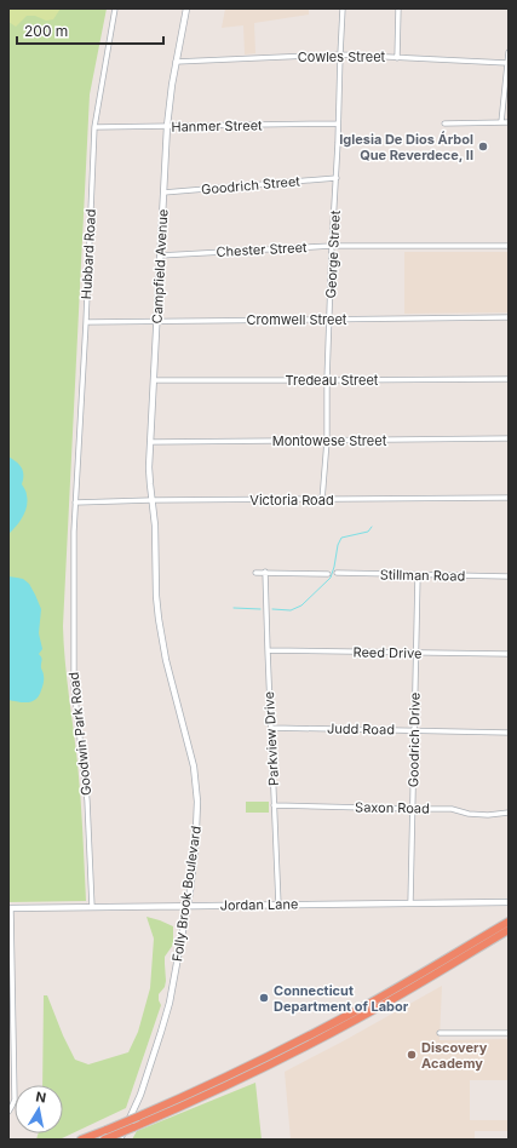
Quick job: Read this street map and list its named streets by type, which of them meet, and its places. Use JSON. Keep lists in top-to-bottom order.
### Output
{
  "streets": {
    "street": [
      "Cowles Street",
      "Hanmer Street",
      "Goodrich Street",
      "Chester Street",
      "Hubbard Road",
      "George Street",
      "Campfield Avenue",
      "Cromwell Street",
      "Tredeau Street",
      "Montowese Street",
      "Victoria Road",
      "Stillman Road",
      "Reed Drive",
      "Judd Road",
      "Goodwin Park Road",
      "Parkview Drive",
      "Goodrich Drive",
      "Saxon Road",
      "Folly Brook Boulevard",
      "Jordan Lane"
    ]
  },
  "crossings": [
    ["Cowles Street", "George Street"],
    ["Cowles Street", "Campfield Avenue"],
    ["Hanmer Street", "Hubbard Road"],
    ["Hanmer Street", "George Street"],
    ["Hanmer Street", "Campfield Avenue"],
    ["Goodrich Street", "George Street"],
    ["Goodrich Street", "Campfield Avenue"],
    ["Chester Street", "George Street"],
    ["Chester Street", "Campfield Avenue"],
    ["Hubbard Road", "Cromwell Street"],
    ["Hubbard Road", "Victoria Road"],
    ["Hubbard Road", "Goodwin Park Road"],
    ["George Street", "Cromwell Street"],
    ["George Street", "Tredeau Street"],
    ["George Street", "Montowese Street"],
    ["George Street", "Victoria Road"],
    ["Campfield Avenue", "Cromwell Street"],
    ["Campfield Avenue", "Tredeau Street"],
    ["Campfield Avenue", "Montowese Street"],
    ["Campfield Avenue", "Victoria Road"],
    ["Campfield Avenue", "Folly Brook Boulevard"],
    ["Victoria Road", "Goodwin Park Road"],
    ["Stillman Road", "Goodrich Drive"],
    ["Reed Drive", "Parkview Drive"],
    ["Reed Drive", "Goodrich Drive"],
    ["Judd Road", "Parkview Drive"],
    ["Judd Road", "Goodrich Drive"],
    ["Goodwin Park Road", "Jordan Lane"],
    ["Parkview Drive", "Saxon Road"],
    ["Parkview Drive", "Jordan Lane"],
    ["Goodrich Drive", "Saxon Road"],
    ["Goodrich Drive", "Jordan Lane"],
    ["Folly Brook Boulevard", "Jordan Lane"]
  ],
  "places": ["Iglesia De Dios Árbol Que Reverdece, II", "Connecticut Department of Labor", "Discovery Academy"],
  "scale_bar": "200 m",
  "north": "top"
}
